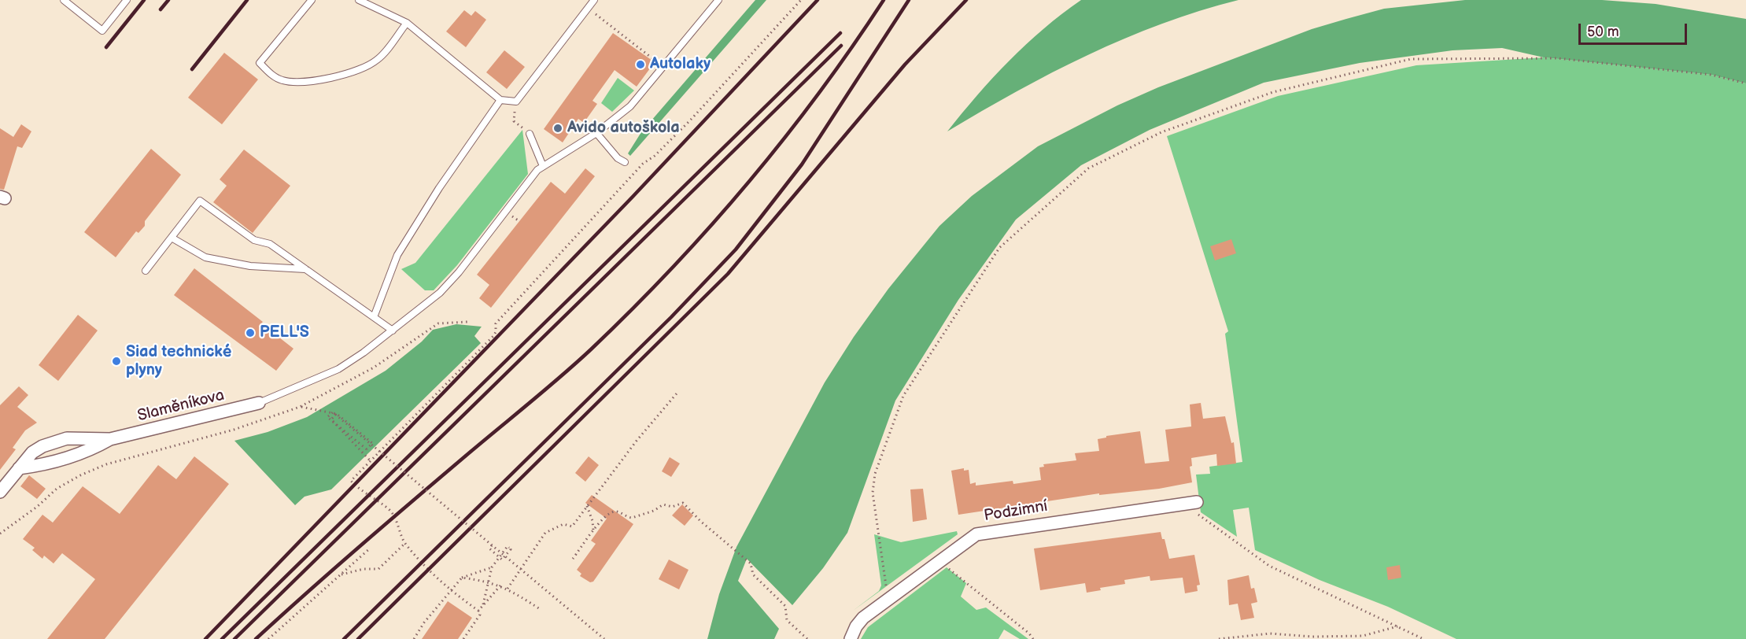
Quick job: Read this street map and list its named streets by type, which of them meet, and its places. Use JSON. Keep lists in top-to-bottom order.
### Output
{
  "streets": {
    "street": ["Slaměníkova", "Podzimní"]
  },
  "places": [
    "Autolaky",
    "Avido autoškola",
    "PELL'S",
    "Siad technické plyny"
  ],
  "scale_bar": "50 m"
}
